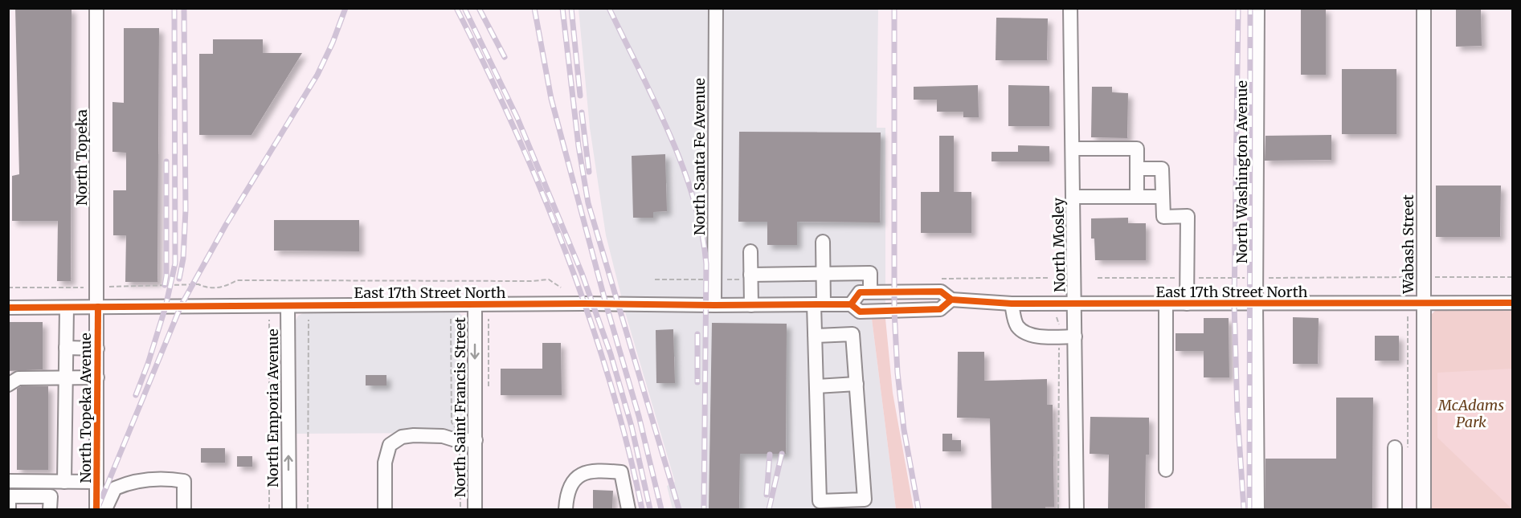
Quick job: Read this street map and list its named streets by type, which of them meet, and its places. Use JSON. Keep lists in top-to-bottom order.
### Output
{
  "streets": {
    "street": [
      "North Santa Fe Avenue",
      "North Topeka",
      "North Washington Avenue",
      "Wabash Street",
      "North Mosley",
      "East 17th Street North",
      "North Saint Francis Street",
      "North Topeka Avenue",
      "North Emporia Avenue"
    ]
  },
  "crossings": [
    ["North Santa Fe Avenue", "East 17th Street North"],
    ["North Topeka", "East 17th Street North"],
    ["North Topeka", "North Topeka Avenue"],
    ["North Washington Avenue", "East 17th Street North"],
    ["Wabash Street", "East 17th Street North"],
    ["North Mosley", "East 17th Street North"],
    ["East 17th Street North", "North Saint Francis Street"],
    ["East 17th Street North", "North Topeka Avenue"],
    ["East 17th Street North", "North Emporia Avenue"]
  ],
  "one_way": ["North Saint Francis Street", "North Emporia Avenue"],
  "parks": ["McAdams Park"]
}
